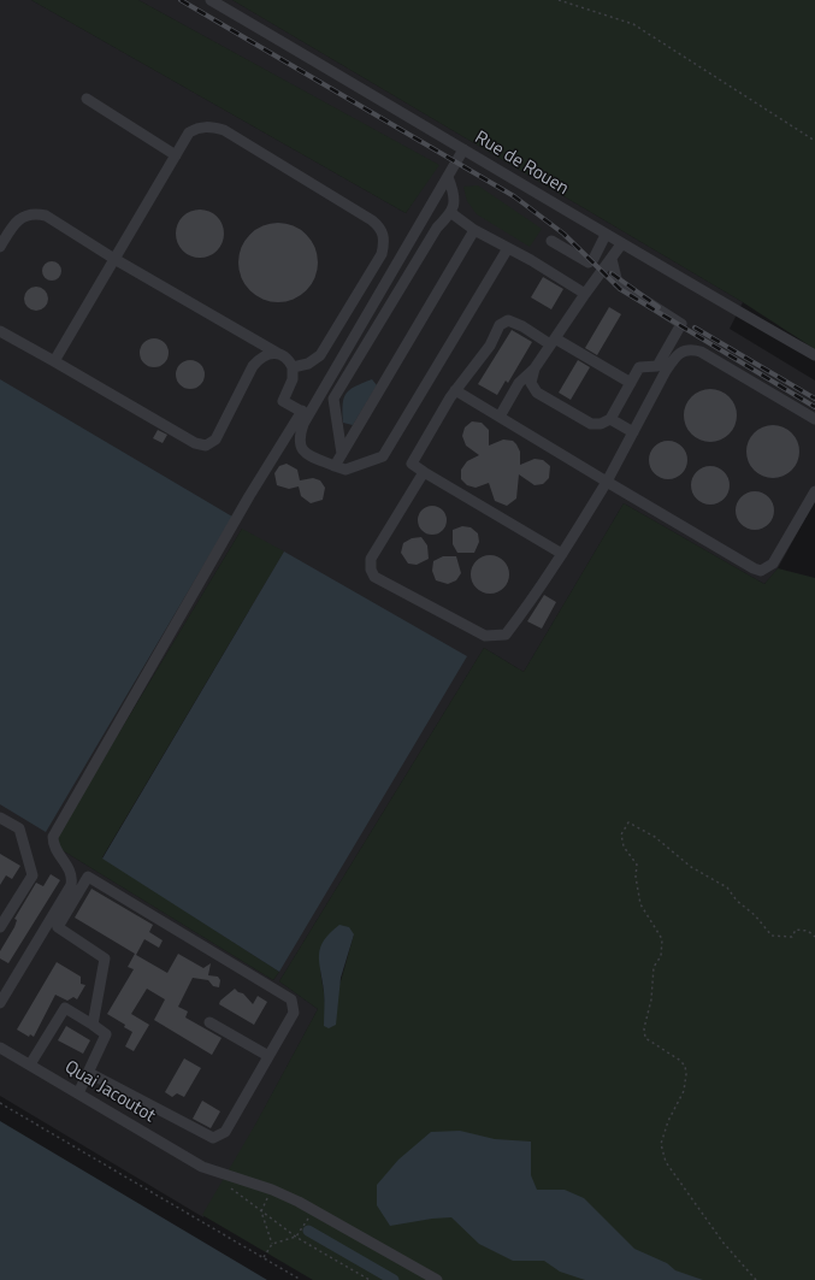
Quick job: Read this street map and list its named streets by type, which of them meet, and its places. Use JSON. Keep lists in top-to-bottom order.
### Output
{
  "streets": {
    "street": ["Rue de Rouen", "Quai Jacoutot"]
  }
}
